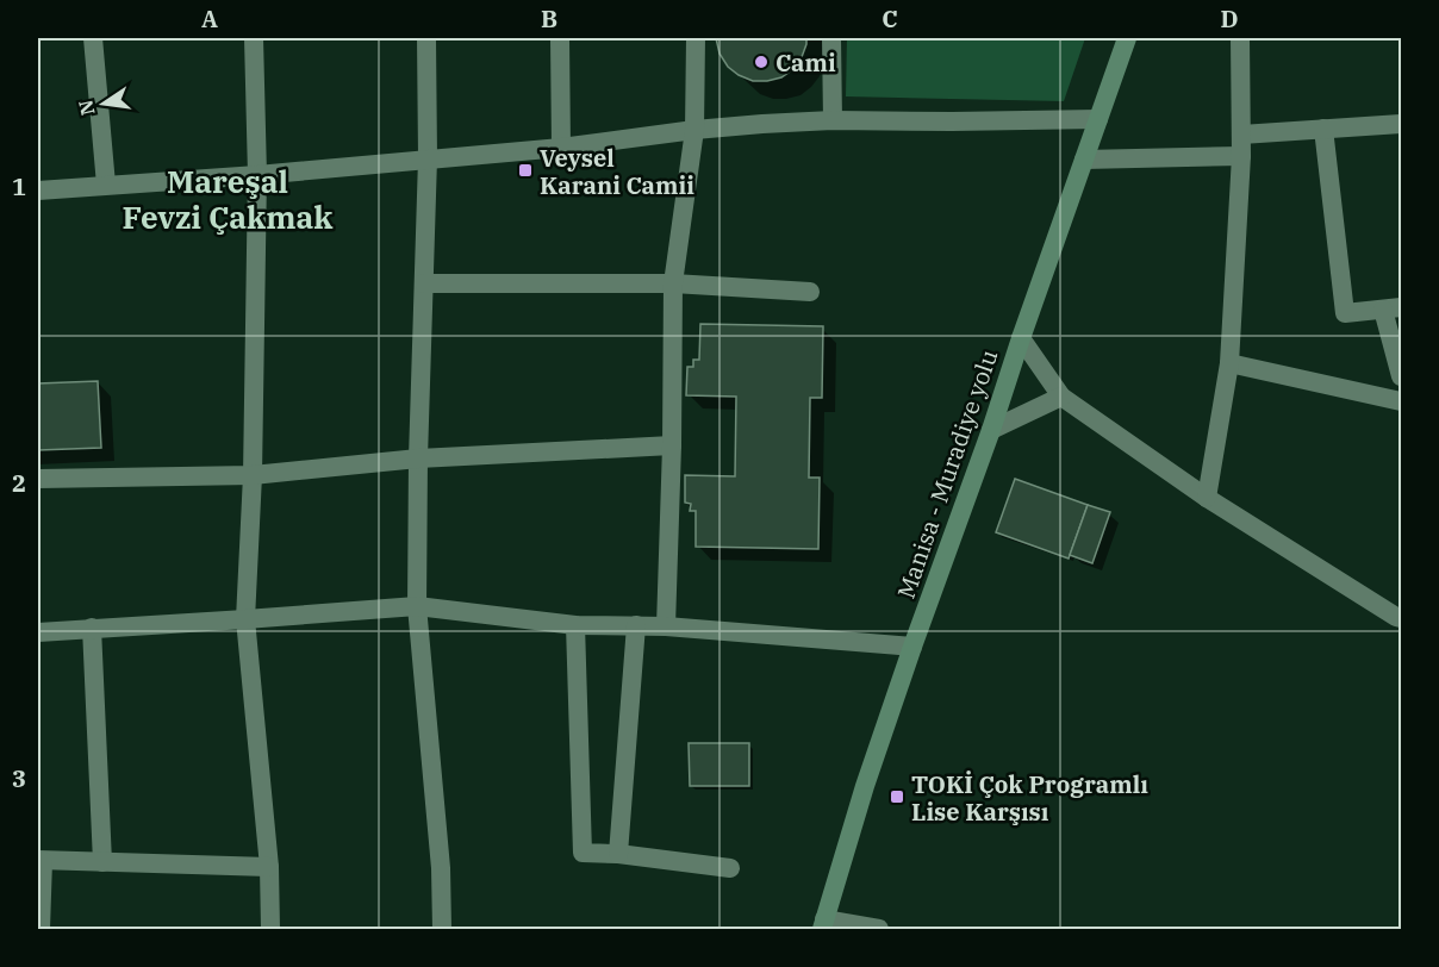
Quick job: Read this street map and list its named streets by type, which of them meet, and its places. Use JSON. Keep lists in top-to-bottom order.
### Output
{
  "streets": {
    "main road": ["Manisa - Muradiye yolu"]
  },
  "districts": ["Mareşal Fevzi Çakmak"],
  "places": {
    "other": ["Cami"],
    "transit": ["Veysel Karani Camii", "TOKİ Çok Programlı Lise Karşısı"]
  },
  "north": "left",
  "grid": {
    "columns": [
      "A",
      "B",
      "C",
      "D"
    ],
    "rows": ["1", "2", "3"]
  }
}
